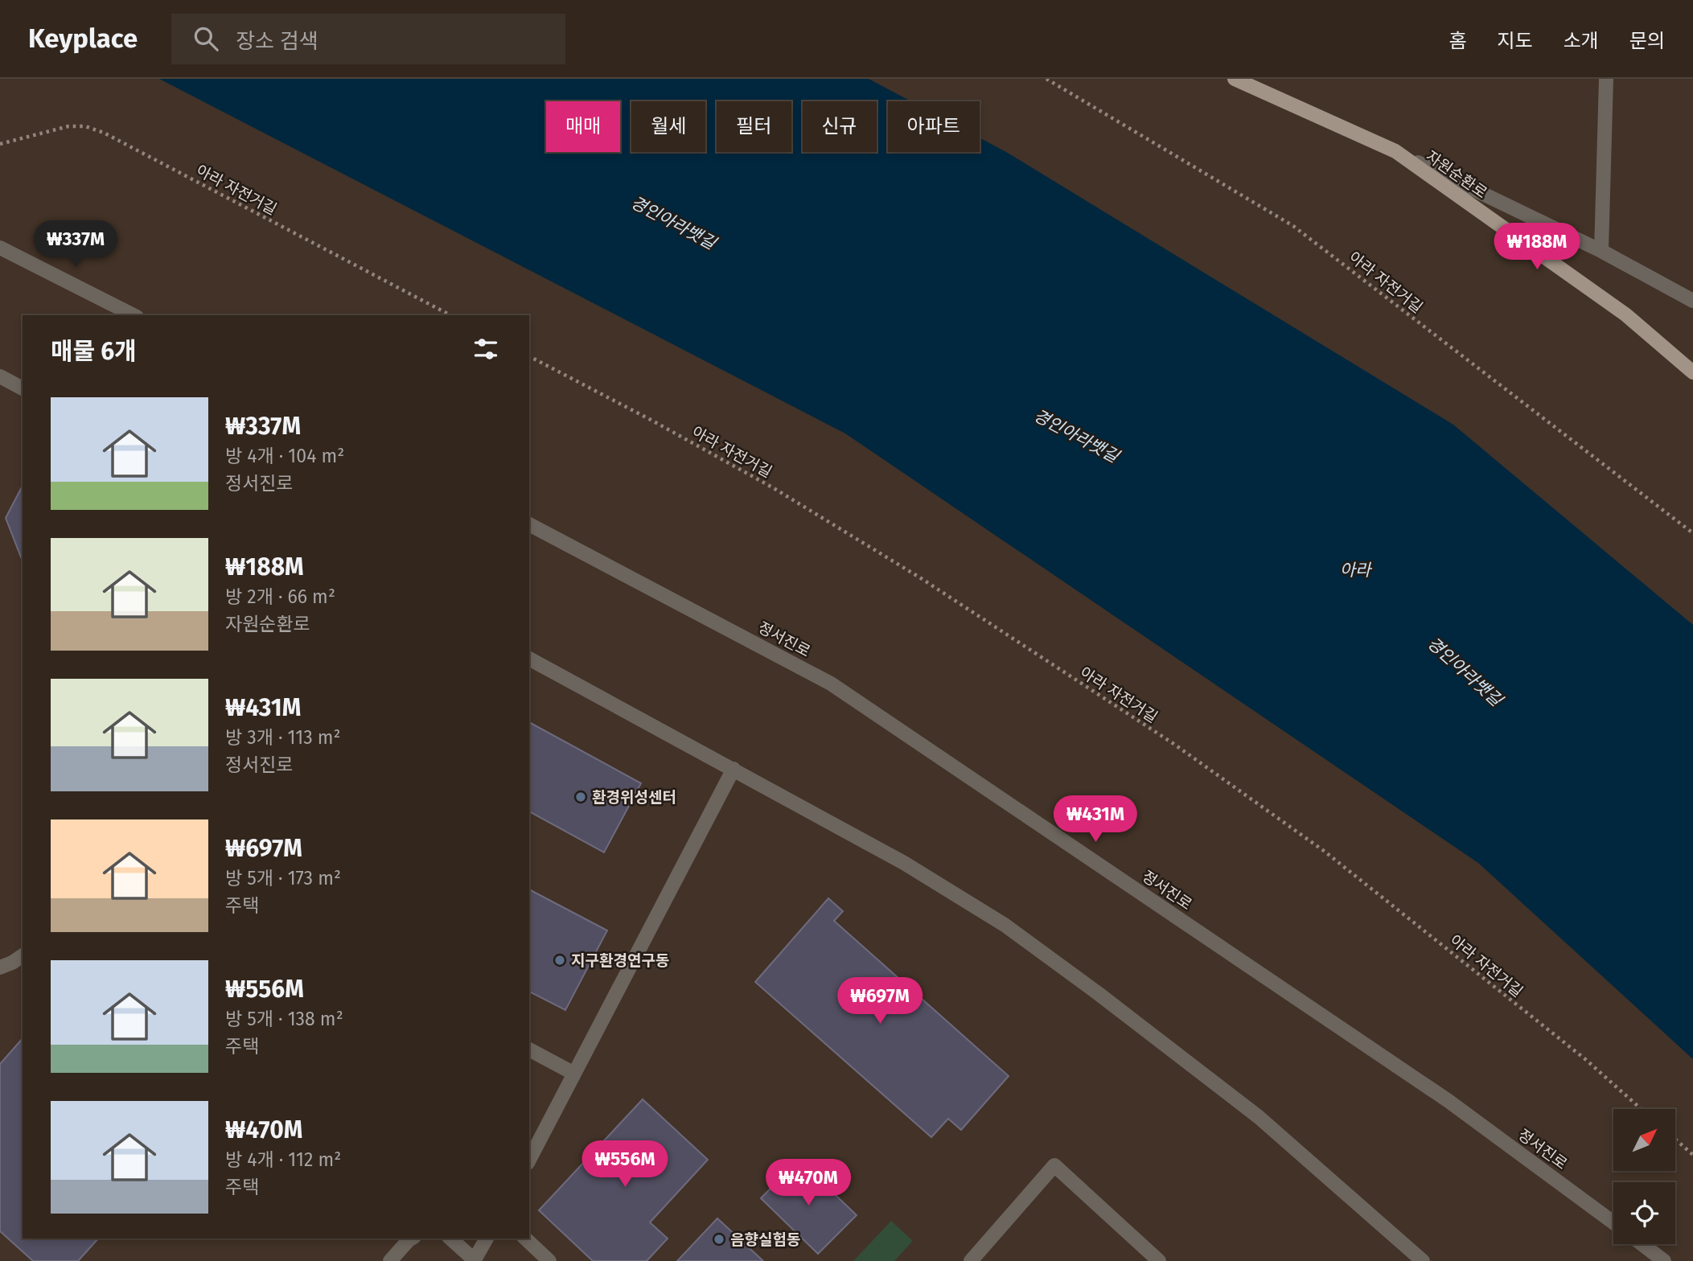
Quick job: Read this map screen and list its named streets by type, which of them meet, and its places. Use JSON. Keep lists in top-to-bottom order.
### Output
{
  "streets": {
    "main road": ["자원순환로"],
    "street": ["정서진로"],
    "path": ["아라 자전거길"]
  },
  "water": ["경인아라뱃길", "아라"],
  "places": ["환경위성센터", "지구환경연구동", "음향실험동"],
  "north": "top right",
  "page": {
    "header": "Keyplace",
    "search": "장소 검색",
    "nav": [
      "홈",
      "지도",
      "소개",
      "문의"
    ],
    "chip": [
      "매매",
      "월세",
      "필터",
      "신규",
      "아파트"
    ],
    "price": [
      "₩337M",
      "₩188M",
      "₩431M",
      "₩697M",
      "₩556M",
      "₩470M"
    ],
    "heading": "매물 6개",
    "list": [
      {
        "name": "₩337M",
        "note": "방 4개 · 104 m² · 정서진로"
      },
      {
        "name": "₩188M",
        "note": "방 2개 · 66 m² · 자원순환로"
      },
      {
        "name": "₩431M",
        "note": "방 3개 · 113 m² · 정서진로"
      },
      {
        "name": "₩697M",
        "note": "방 5개 · 173 m² · 주택"
      },
      {
        "name": "₩556M",
        "note": "방 5개 · 138 m² · 주택"
      },
      {
        "name": "₩470M",
        "note": "방 4개 · 112 m² · 주택"
      }
    ]
  }
}
